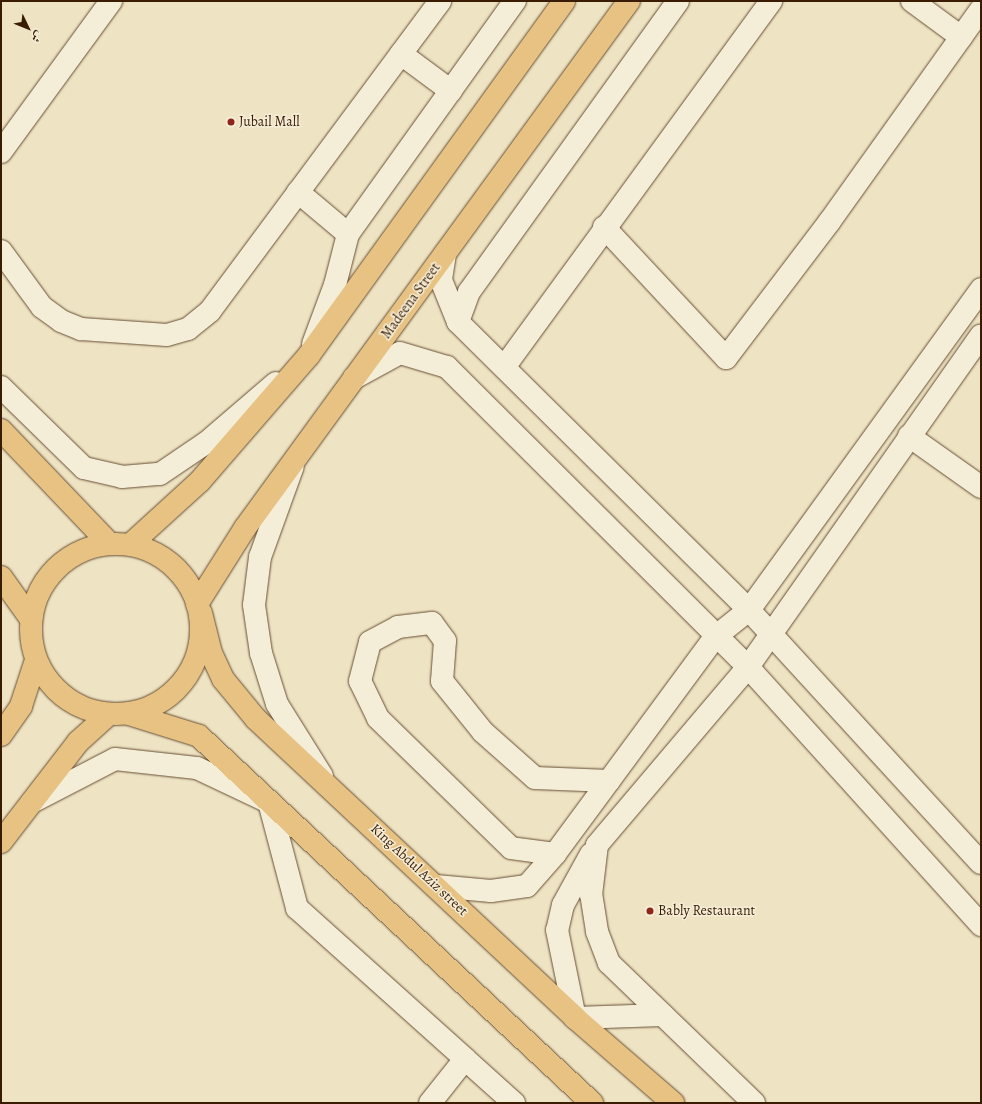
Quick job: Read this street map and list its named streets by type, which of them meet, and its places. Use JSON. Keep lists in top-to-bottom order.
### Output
{
  "streets": {
    "main road": ["Madeena Street", "King Abdul Aziz street"]
  },
  "crossings": [
    ["Madeena Street", "King Abdul Aziz street"]
  ],
  "places": ["Jubail Mall", "Bably Restaurant"],
  "north": "bottom right"
}
